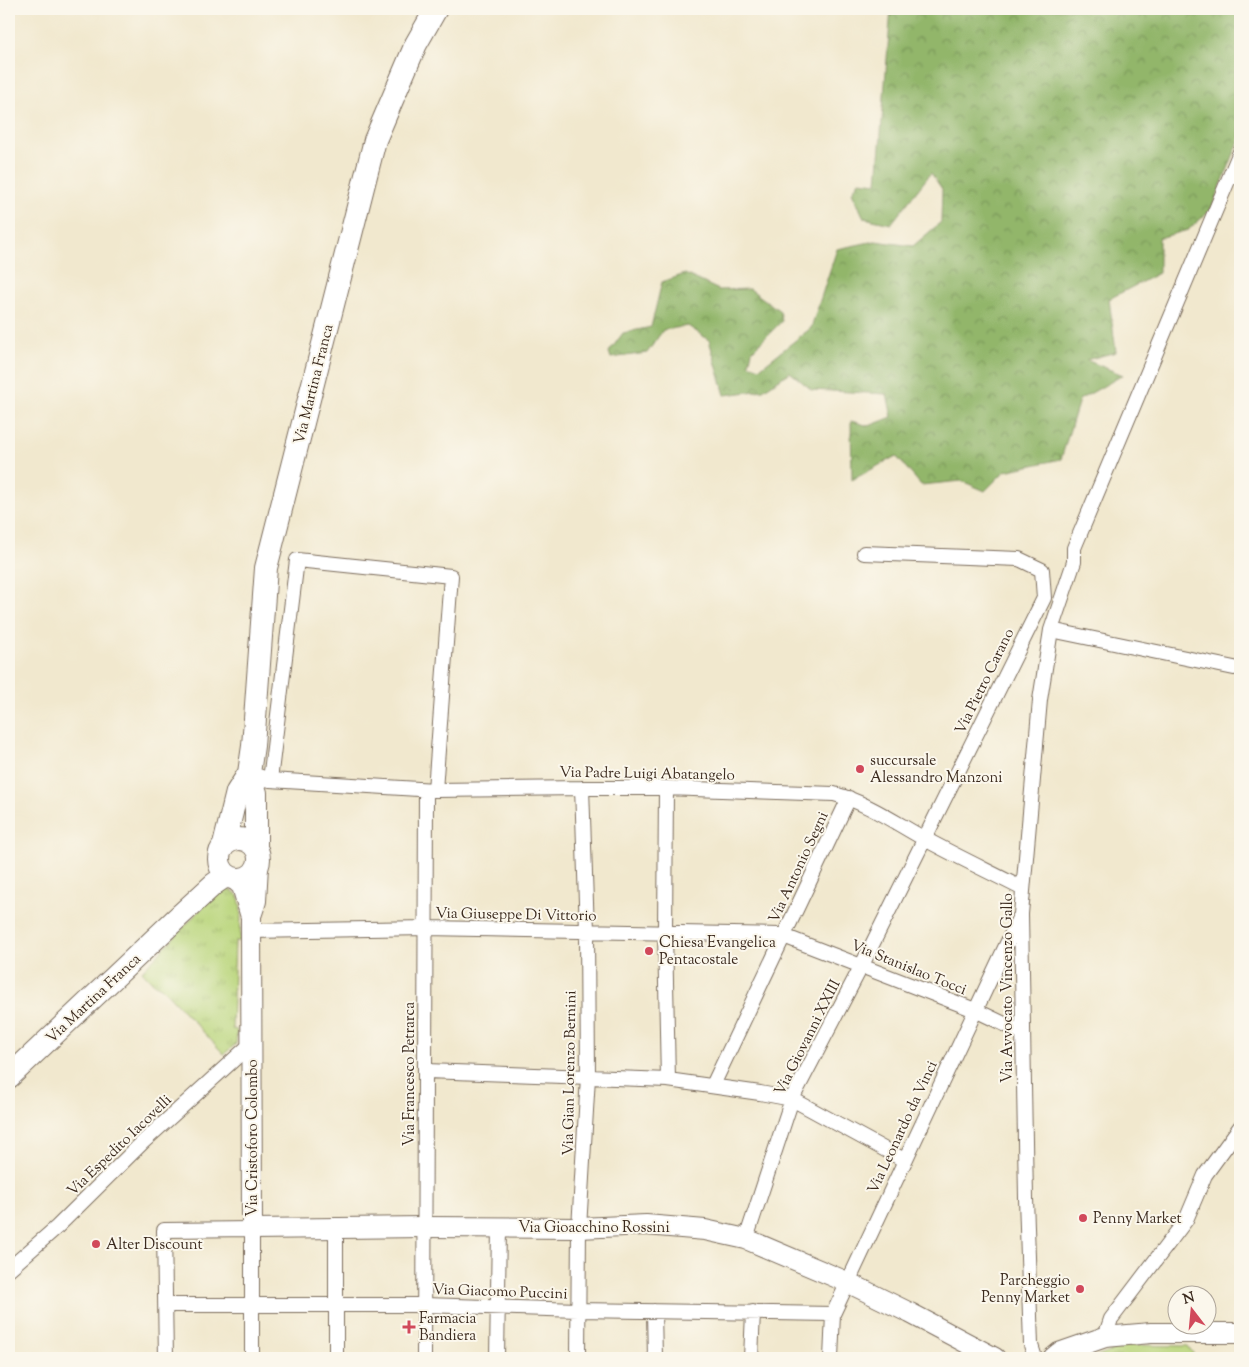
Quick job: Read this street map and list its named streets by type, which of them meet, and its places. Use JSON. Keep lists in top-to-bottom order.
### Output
{
  "streets": {
    "main road": ["Via Martina Franca"],
    "street": [
      "Via Pietro Carano",
      "Via Padre Luigi Abatangelo",
      "Via Antonio Segni",
      "Via Giuseppe Di Vittorio",
      "Via Stanislao Tocci",
      "Via Avvocato Vincenzo Gallo",
      "Via Giovanni XXIII",
      "Via Gian Lorenzo Bernini",
      "Via Francesco Petrarca",
      "Via Leonardo da Vinci",
      "Via Cristoforo Colombo",
      "Via Espedito Iacovelli",
      "Via Gioacchino Rossini",
      "Via Giacomo Puccini"
    ]
  },
  "crossings": [
    ["Via Martina Franca", "Via Padre Luigi Abatangelo"],
    ["Via Martina Franca", "Via Cristoforo Colombo"],
    ["Via Pietro Carano", "Via Padre Luigi Abatangelo"],
    ["Via Pietro Carano", "Via Stanislao Tocci"],
    ["Via Pietro Carano", "Via Giovanni XXIII"],
    ["Via Padre Luigi Abatangelo", "Via Antonio Segni"],
    ["Via Padre Luigi Abatangelo", "Via Avvocato Vincenzo Gallo"],
    ["Via Padre Luigi Abatangelo", "Via Gian Lorenzo Bernini"],
    ["Via Padre Luigi Abatangelo", "Via Francesco Petrarca"],
    ["Via Antonio Segni", "Via Giuseppe Di Vittorio"],
    ["Via Antonio Segni", "Via Stanislao Tocci"],
    ["Via Giuseppe Di Vittorio", "Via Stanislao Tocci"],
    ["Via Giuseppe Di Vittorio", "Via Gian Lorenzo Bernini"],
    ["Via Giuseppe Di Vittorio", "Via Francesco Petrarca"],
    ["Via Giuseppe Di Vittorio", "Via Cristoforo Colombo"],
    ["Via Stanislao Tocci", "Via Avvocato Vincenzo Gallo"],
    ["Via Stanislao Tocci", "Via Giovanni XXIII"],
    ["Via Stanislao Tocci", "Via Leonardo da Vinci"],
    ["Via Avvocato Vincenzo Gallo", "Via Leonardo da Vinci"],
    ["Via Giovanni XXIII", "Via Gioacchino Rossini"],
    ["Via Gian Lorenzo Bernini", "Via Gioacchino Rossini"],
    ["Via Gian Lorenzo Bernini", "Via Giacomo Puccini"],
    ["Via Francesco Petrarca", "Via Gioacchino Rossini"],
    ["Via Francesco Petrarca", "Via Giacomo Puccini"],
    ["Via Leonardo da Vinci", "Via Gioacchino Rossini"],
    ["Via Leonardo da Vinci", "Via Giacomo Puccini"],
    ["Via Cristoforo Colombo", "Via Espedito Iacovelli"],
    ["Via Cristoforo Colombo", "Via Gioacchino Rossini"],
    ["Via Cristoforo Colombo", "Via Giacomo Puccini"],
    ["Via Gioacchino Rossini", "Via Giacomo Puccini"]
  ],
  "places": {
    "other": [
      "succursale Alessandro Manzoni",
      "Chiesa Evangelica Pentacostale",
      "Penny Market",
      "Alter Discount",
      "Parcheggio Penny Market"
    ],
    "health": ["Farmacia Bandiera"]
  },
  "north": "top"
}
